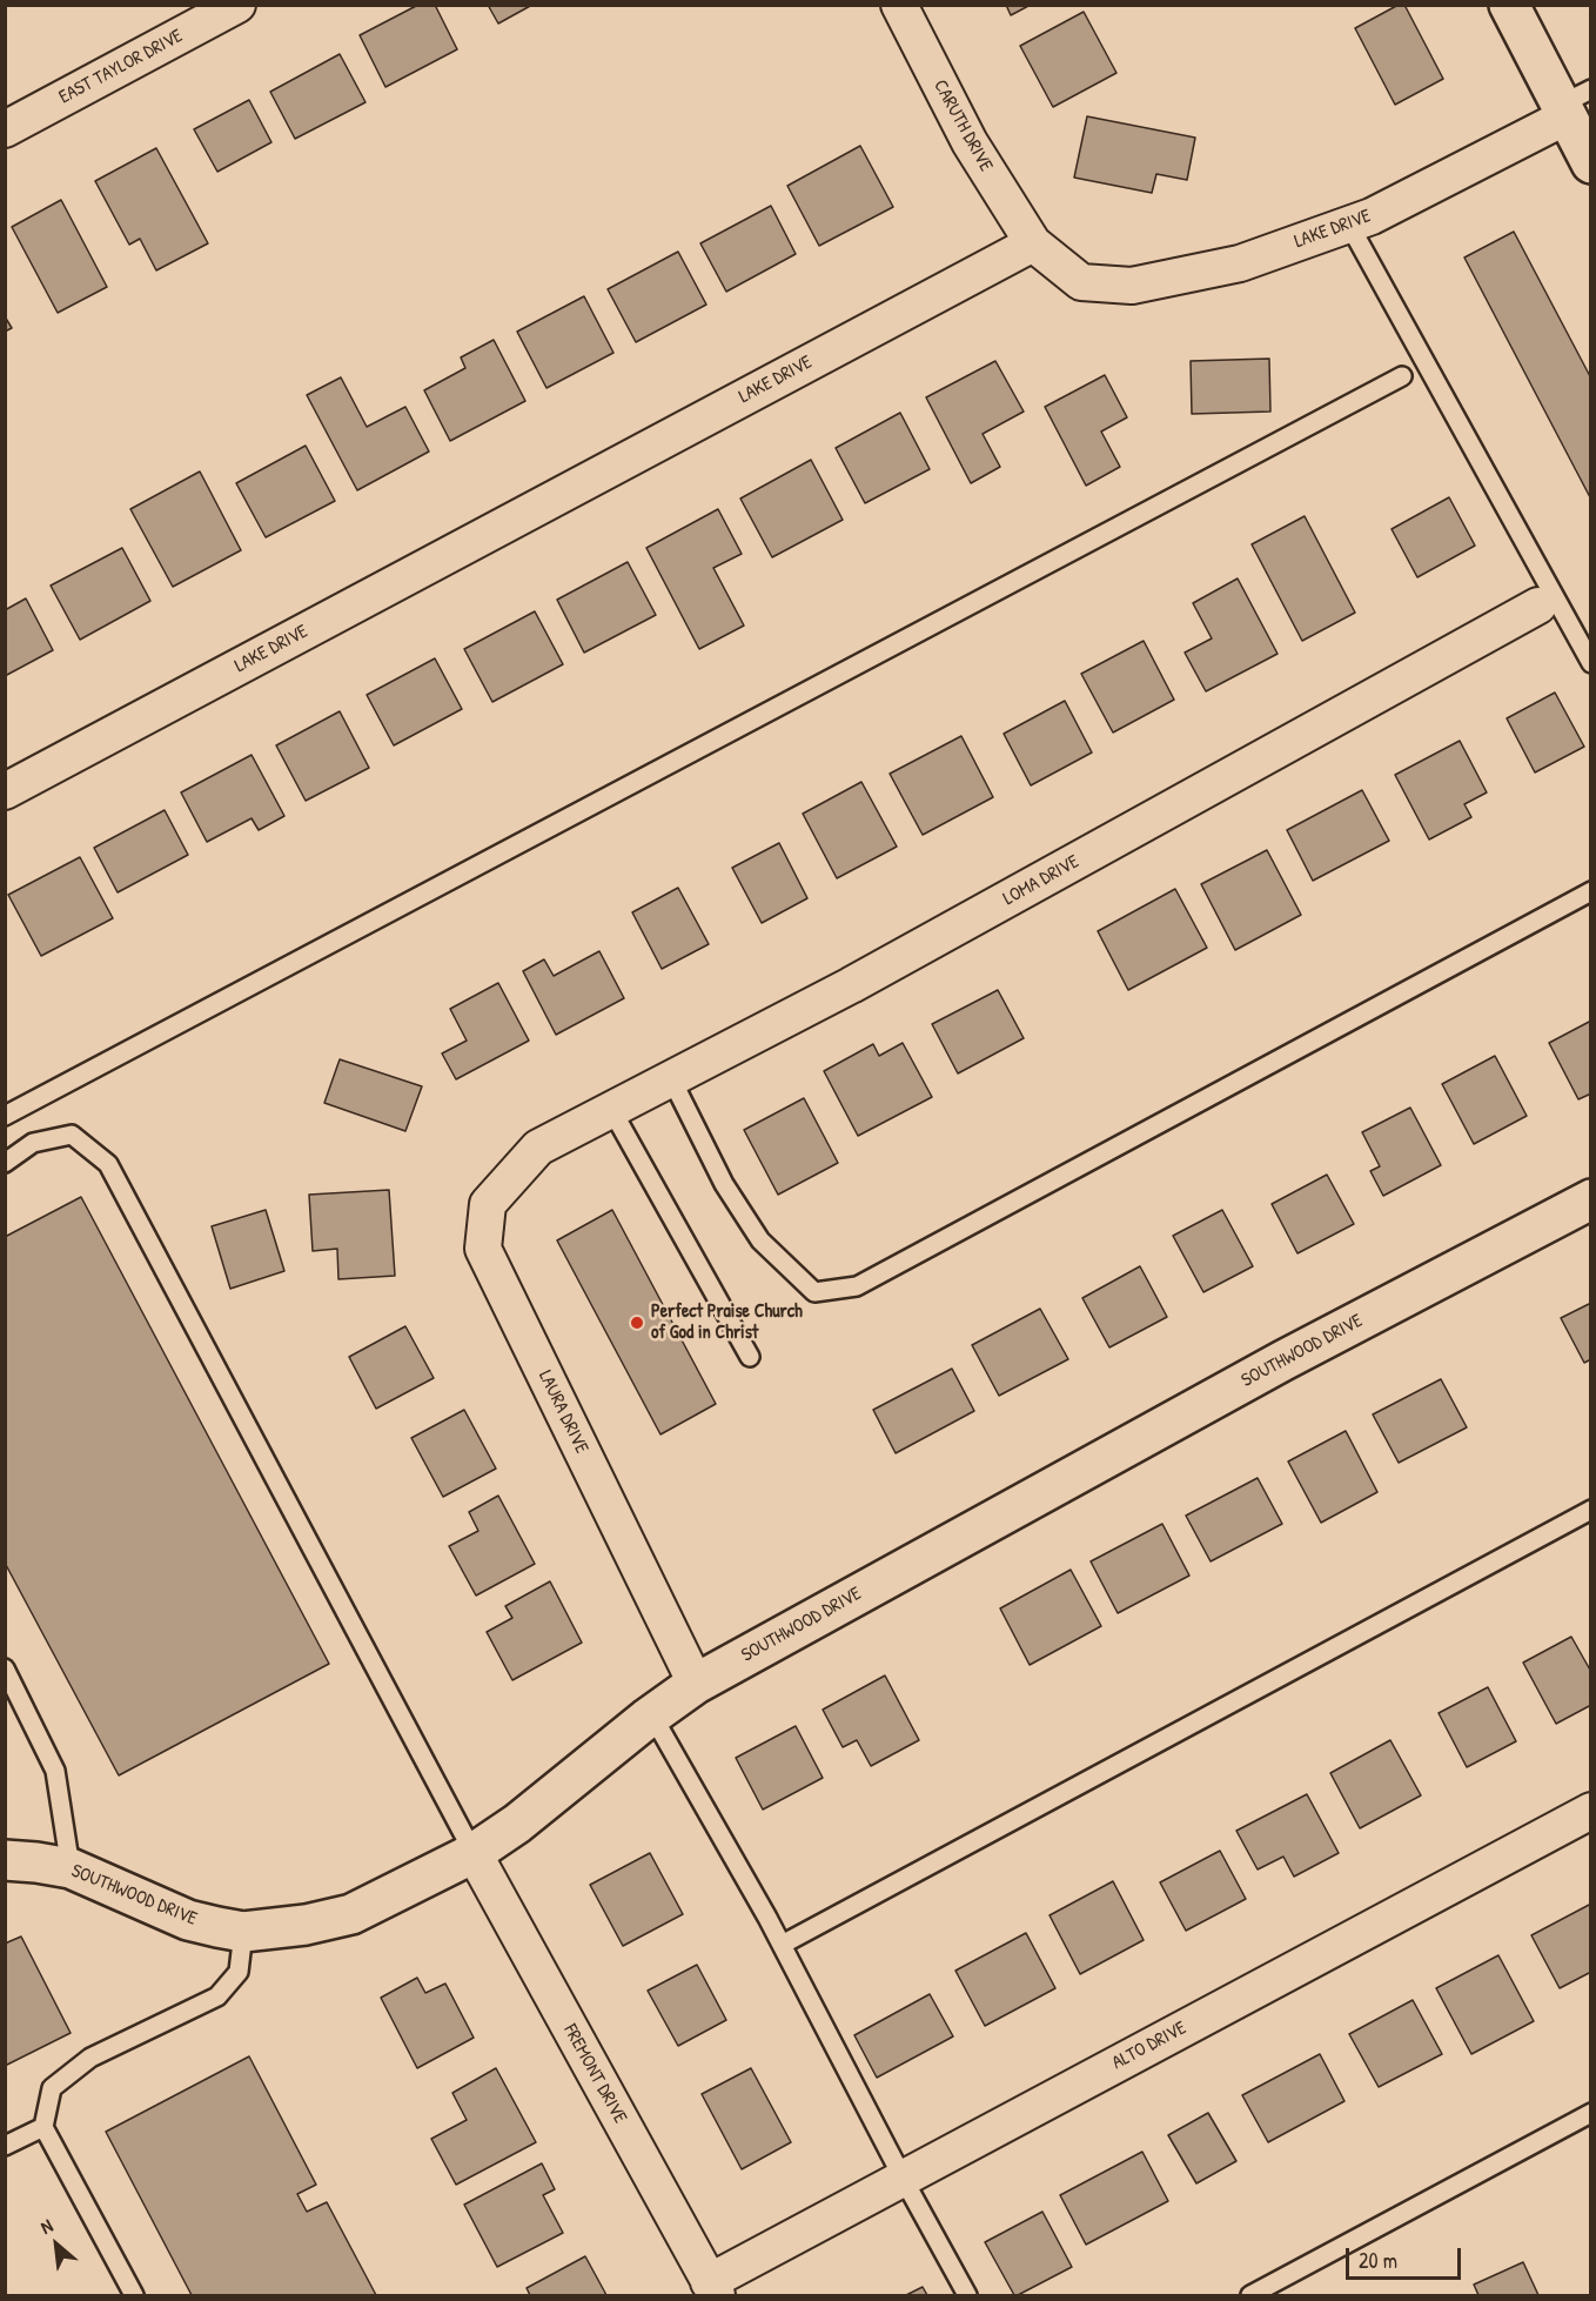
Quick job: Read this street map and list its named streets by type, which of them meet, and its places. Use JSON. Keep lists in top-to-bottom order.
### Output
{
  "streets": {
    "street": [
      "EAST TAYLOR DRIVE",
      "CARUTH DRIVE",
      "LAKE DRIVE",
      "LOMA DRIVE",
      "SOUTHWOOD DRIVE",
      "LAURA DRIVE",
      "ALTO DRIVE",
      "FREMONT DRIVE"
    ]
  },
  "crossings": [
    ["CARUTH DRIVE", "LAKE DRIVE"],
    ["LOMA DRIVE", "LAURA DRIVE"],
    ["SOUTHWOOD DRIVE", "LAURA DRIVE"],
    ["SOUTHWOOD DRIVE", "FREMONT DRIVE"],
    ["ALTO DRIVE", "FREMONT DRIVE"]
  ],
  "places": ["Perfect Praise Church of God in Christ"],
  "scale_bar": "20 m",
  "north": "top left"
}
